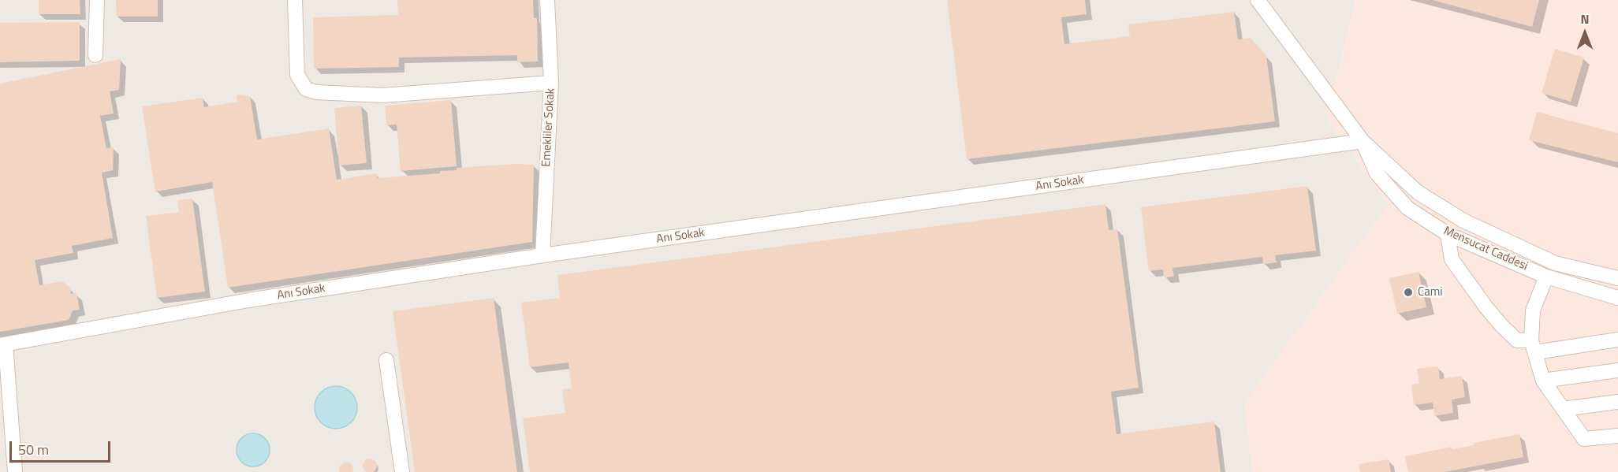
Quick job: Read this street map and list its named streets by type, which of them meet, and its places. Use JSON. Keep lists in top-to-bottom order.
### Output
{
  "streets": {
    "street": ["Emekliler Sokak", "Anı Sokak", "Mensucat Caddesi"]
  },
  "crossings": [
    ["Emekliler Sokak", "Anı Sokak"],
    ["Anı Sokak", "Mensucat Caddesi"]
  ],
  "places": ["Cami"],
  "scale_bar": "50 m",
  "north": "top"
}
